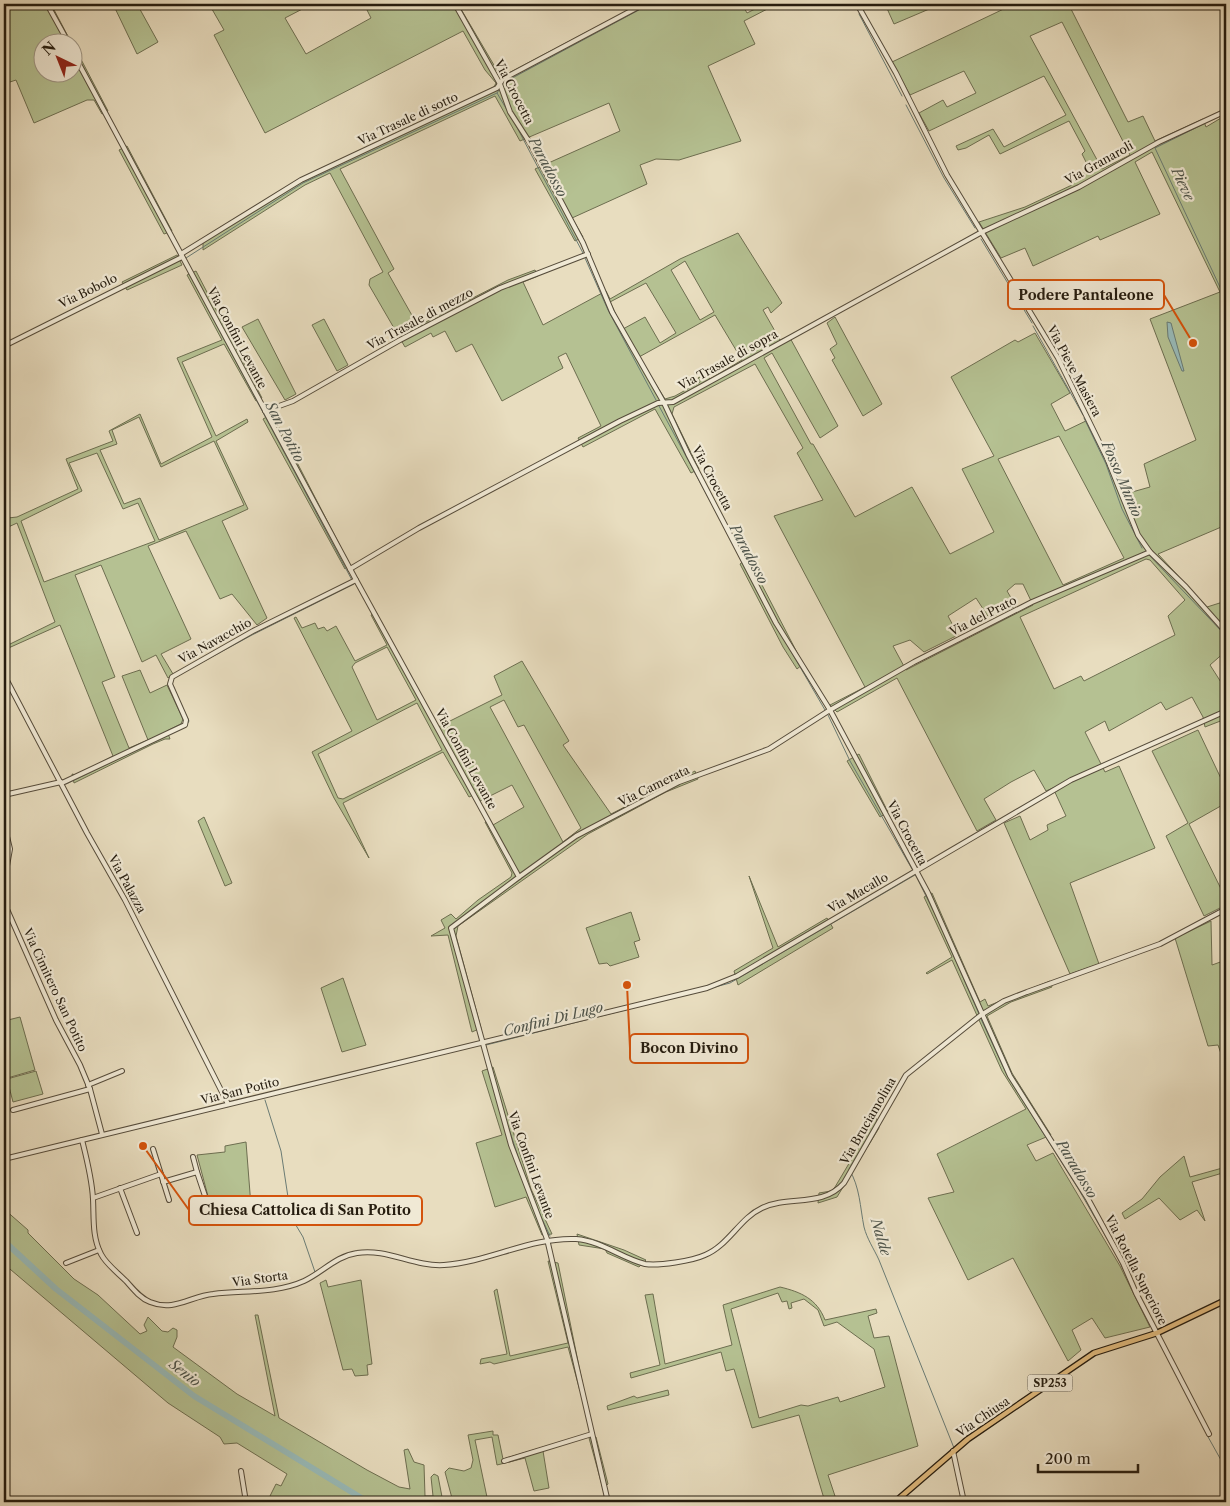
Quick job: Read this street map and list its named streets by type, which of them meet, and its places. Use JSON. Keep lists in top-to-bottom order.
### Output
{
  "streets": {
    "main road": ["SP253", "Via Chiusa"],
    "street": [
      "Via Crocetta",
      "Via Trasale di sotto",
      "Via Granaroli",
      "Via Bobolo",
      "Via Trasale di mezzo",
      "Via Confini Levante",
      "Via Trasale di sopra",
      "Via Pieve Masiera",
      "Via del Prato",
      "Via Navacchio",
      "Via Camerata",
      "Via Palazza",
      "Via Macallo",
      "Via Cimitero San Potito",
      "Via San Potito",
      "Via Bruciamolina",
      "Via Rotella Superiore",
      "Via Storta"
    ]
  },
  "crossings": [
    ["Via Crocetta", "Via Trasale di sotto"],
    ["Via Crocetta", "Via Trasale di mezzo"],
    ["Via Crocetta", "Via Trasale di sopra"],
    ["Via Crocetta", "Via del Prato"],
    ["Via Crocetta", "Via Camerata"],
    ["Via Crocetta", "Via Macallo"],
    ["Via Crocetta", "Via Bruciamolina"],
    ["Via Crocetta", "Via Rotella Superiore"],
    ["Via Trasale di sotto", "Via Bobolo"],
    ["Via Trasale di sotto", "Via Confini Levante"],
    ["Via Granaroli", "Via Trasale di sopra"],
    ["Via Granaroli", "Via Pieve Masiera"],
    ["Via Bobolo", "Via Confini Levante"],
    ["Via Trasale di mezzo", "Via Confini Levante"],
    ["Via Confini Levante", "Via Trasale di sopra"],
    ["Via Confini Levante", "Via Navacchio"],
    ["Via Confini Levante", "Via Camerata"],
    ["Via Confini Levante", "Via Macallo"],
    ["Via Confini Levante", "Via San Potito"],
    ["Via Confini Levante", "Via Bruciamolina"],
    ["Via Confini Levante", "Via Storta"],
    ["Via Trasale di sopra", "Via Pieve Masiera"],
    ["Via Pieve Masiera", "Via del Prato"],
    ["Via del Prato", "Via Camerata"],
    ["Via Navacchio", "Via Palazza"],
    ["Via Palazza", "Via San Potito"],
    ["Via Macallo", "Via San Potito"],
    ["Via Cimitero San Potito", "Via San Potito"],
    ["Via San Potito", "Via Storta"],
    ["Via Bruciamolina", "Via Rotella Superiore"],
    ["Via Bruciamolina", "Via Storta"],
    ["Via Rotella Superiore", "Via Chiusa"]
  ],
  "water": [
    "Paradosso",
    "Pieve",
    "San Potito",
    "Fosso Munio",
    "Confini Di Lugo",
    "Nalde",
    "Senio"
  ],
  "places": ["Podere Pantaleone", "Bocon Divino", "Chiesa Cattolica di San Potito"],
  "scale_bar": "200 m",
  "north": "top left"
}
